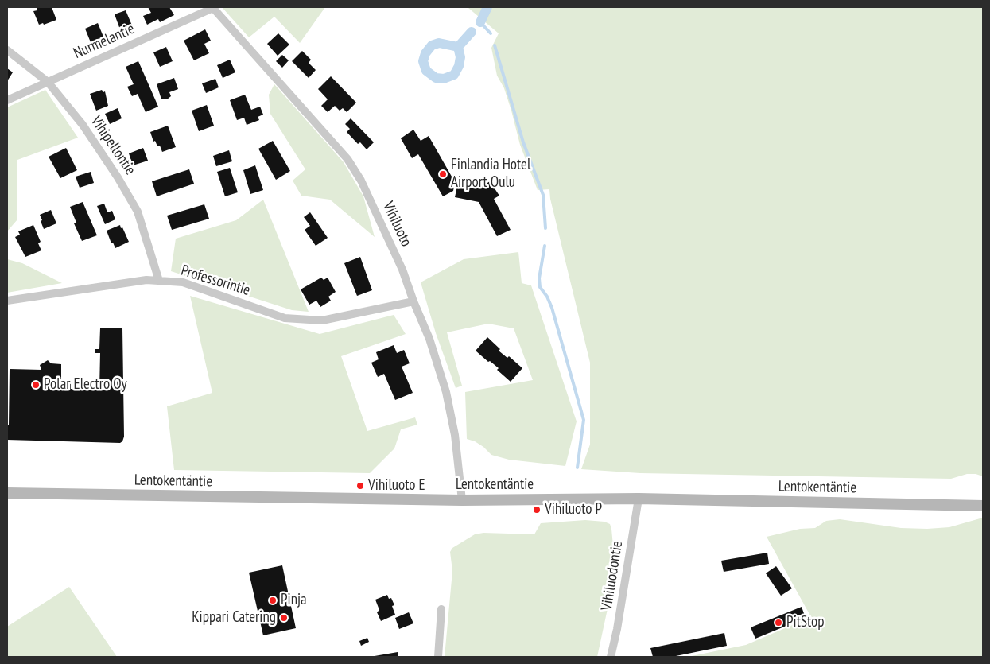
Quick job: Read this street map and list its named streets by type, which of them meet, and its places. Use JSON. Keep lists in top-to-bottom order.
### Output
{
  "streets": {
    "main road": ["Lentokentäntie"],
    "street": [
      "Nurmelantie",
      "Vihipellontie",
      "Vihiluoto",
      "Professorintie",
      "Vihiluodontie"
    ]
  },
  "crossings": [
    ["Nurmelantie", "Vihipellontie"],
    ["Nurmelantie", "Vihiluoto"],
    ["Vihipellontie", "Professorintie"],
    ["Vihiluoto", "Professorintie"],
    ["Vihiluoto", "Lentokentäntie"],
    ["Lentokentäntie", "Vihiluodontie"]
  ],
  "places": [
    "Finlandia Hotel Airport Oulu",
    "Polar Electro Oy",
    "Vihiluoto E",
    "Vihiluoto P",
    "Pinja",
    "Kippari Catering",
    "PitStop"
  ]
}
